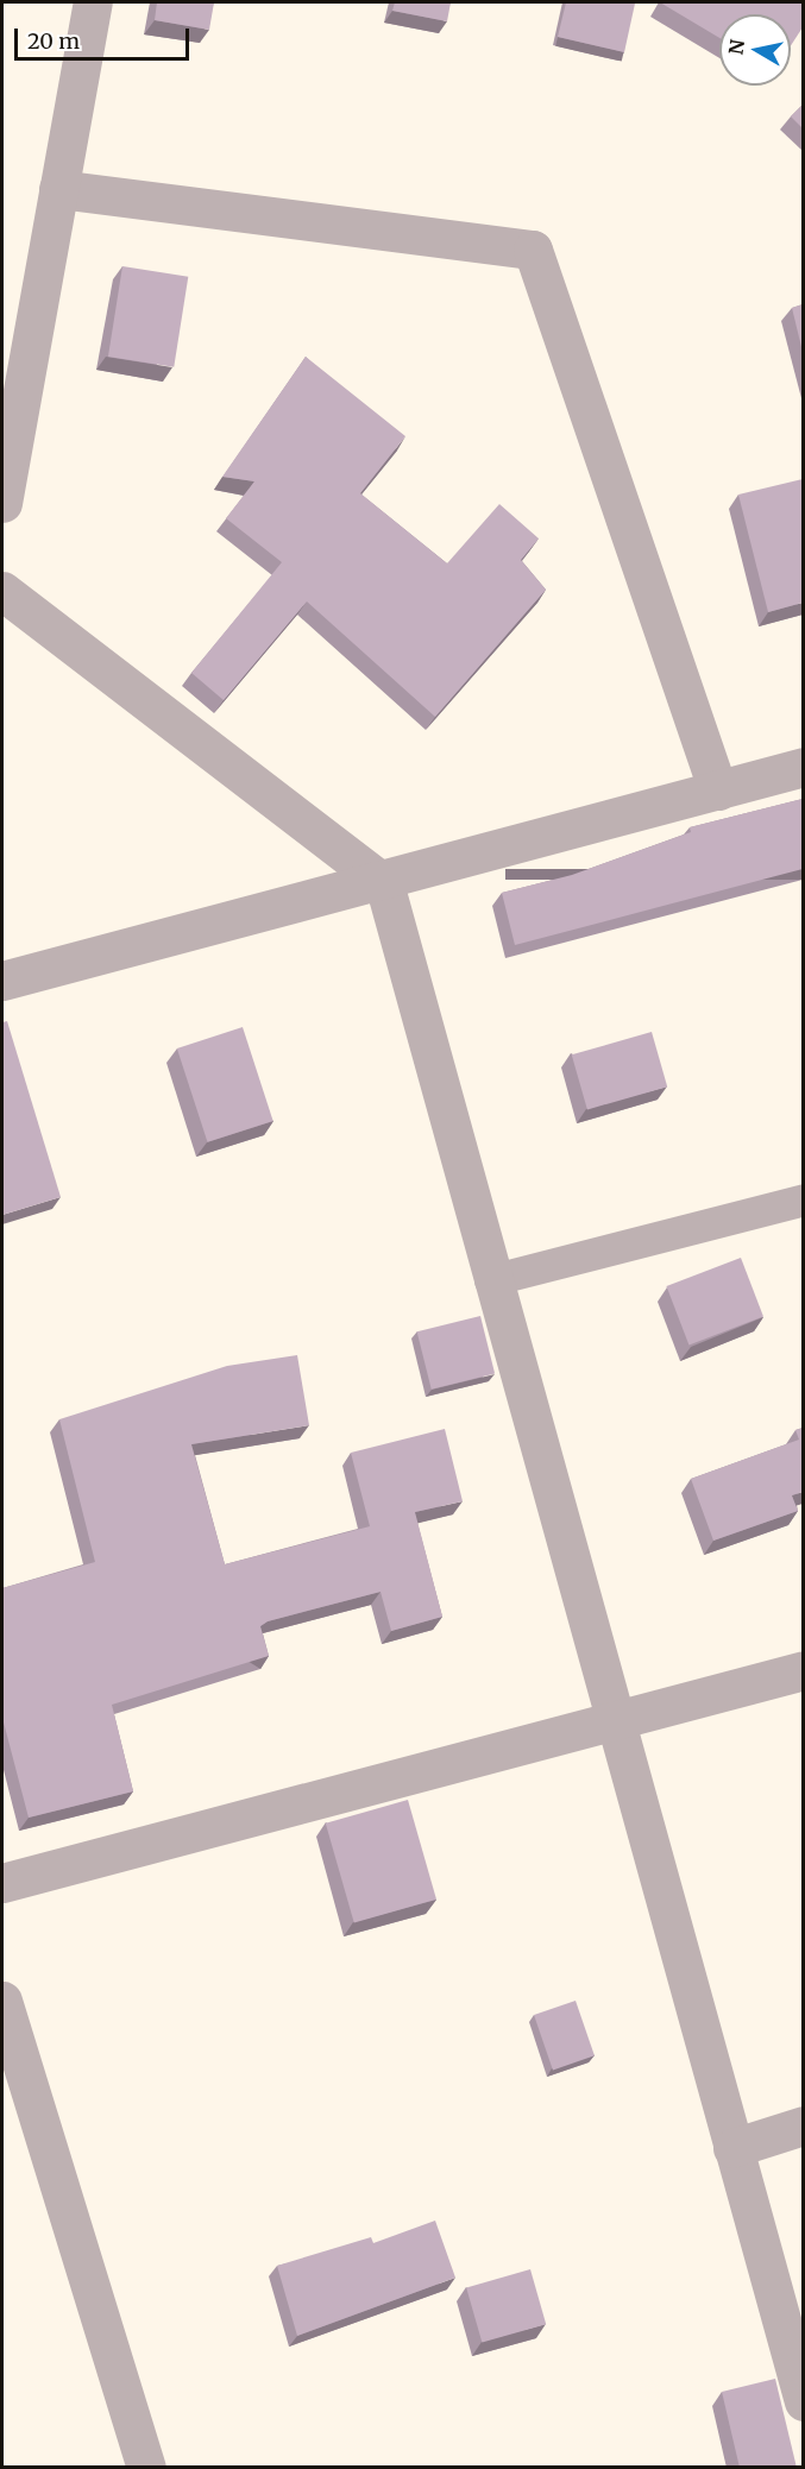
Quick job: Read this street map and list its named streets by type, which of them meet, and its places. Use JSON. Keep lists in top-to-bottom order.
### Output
{
  "scale_bar": "20 m",
  "north": "left"
}
